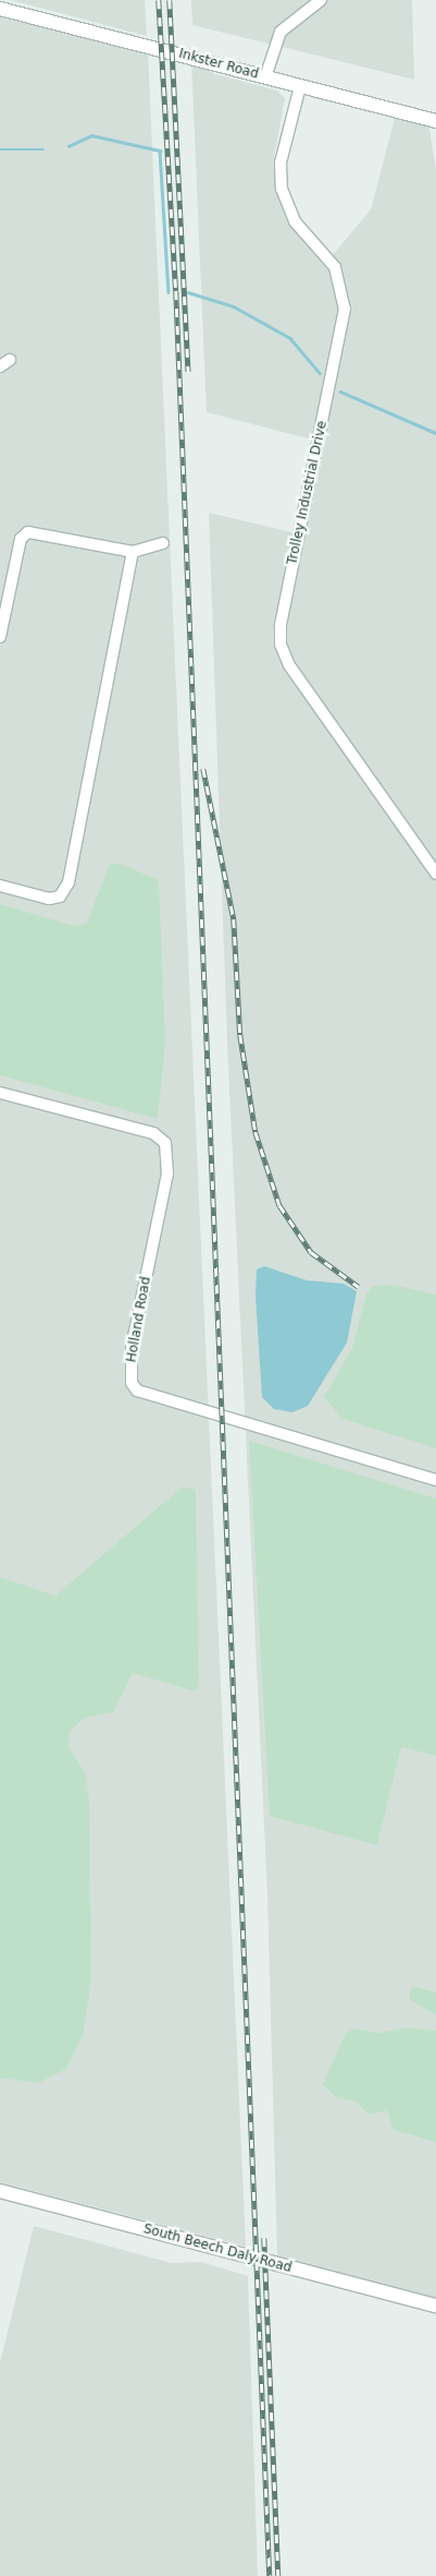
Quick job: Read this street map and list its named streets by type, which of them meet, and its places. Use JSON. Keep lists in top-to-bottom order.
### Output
{
  "streets": {
    "street": [
      "Inkster Road",
      "Trolley Industrial Drive",
      "Holland Road",
      "South Beech Daly Road"
    ]
  },
  "crossings": [
    ["Inkster Road", "Trolley Industrial Drive"]
  ]
}
